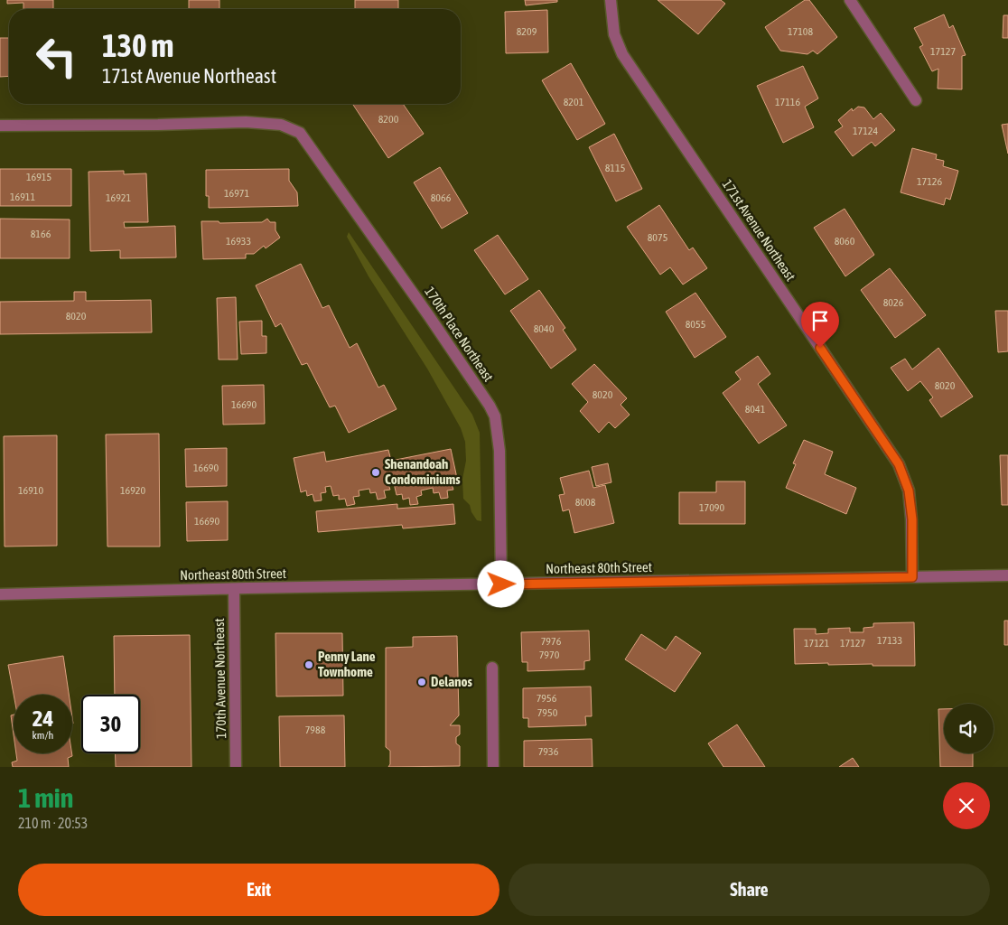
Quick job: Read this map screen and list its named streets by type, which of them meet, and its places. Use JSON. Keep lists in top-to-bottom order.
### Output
{
  "streets": {
    "street": [
      "171st Avenue Northeast",
      "170th Place Northeast",
      "Northeast 80th Street",
      "170th Avenue Northeast"
    ]
  },
  "crossings": [
    ["171st Avenue Northeast", "Northeast 80th Street"],
    ["170th Place Northeast", "Northeast 80th Street"],
    ["Northeast 80th Street", "170th Avenue Northeast"]
  ],
  "places": ["Shenandoah Condominiums", "Penny Lane Townhome", "Delanos"],
  "house_numbers": [
    "8209",
    "17108",
    "17127",
    "8201",
    "17116",
    "8200",
    "17124",
    "8115",
    "16915",
    "17126",
    "16971",
    "16911",
    "16921",
    "8066",
    "8166",
    "8075",
    "16933",
    "8060",
    "8026",
    "8020",
    "8055",
    "8040",
    "8020",
    "8020",
    "16690",
    "8041",
    "16690",
    "16910",
    "16920",
    "8008",
    "17090",
    "16690",
    "17133",
    "7976",
    "17121",
    "17127",
    "7970",
    "7956",
    "7950",
    "7988",
    "7936"
  ],
  "page": {
    "turn": ["130 m", "171st Avenue Northeast"],
    "speed": "24 km/h",
    "limit": "30",
    "heading": ["1 min", "210 m · 20:53"],
    "buttons": ["Exit", "Share"]
  }
}
